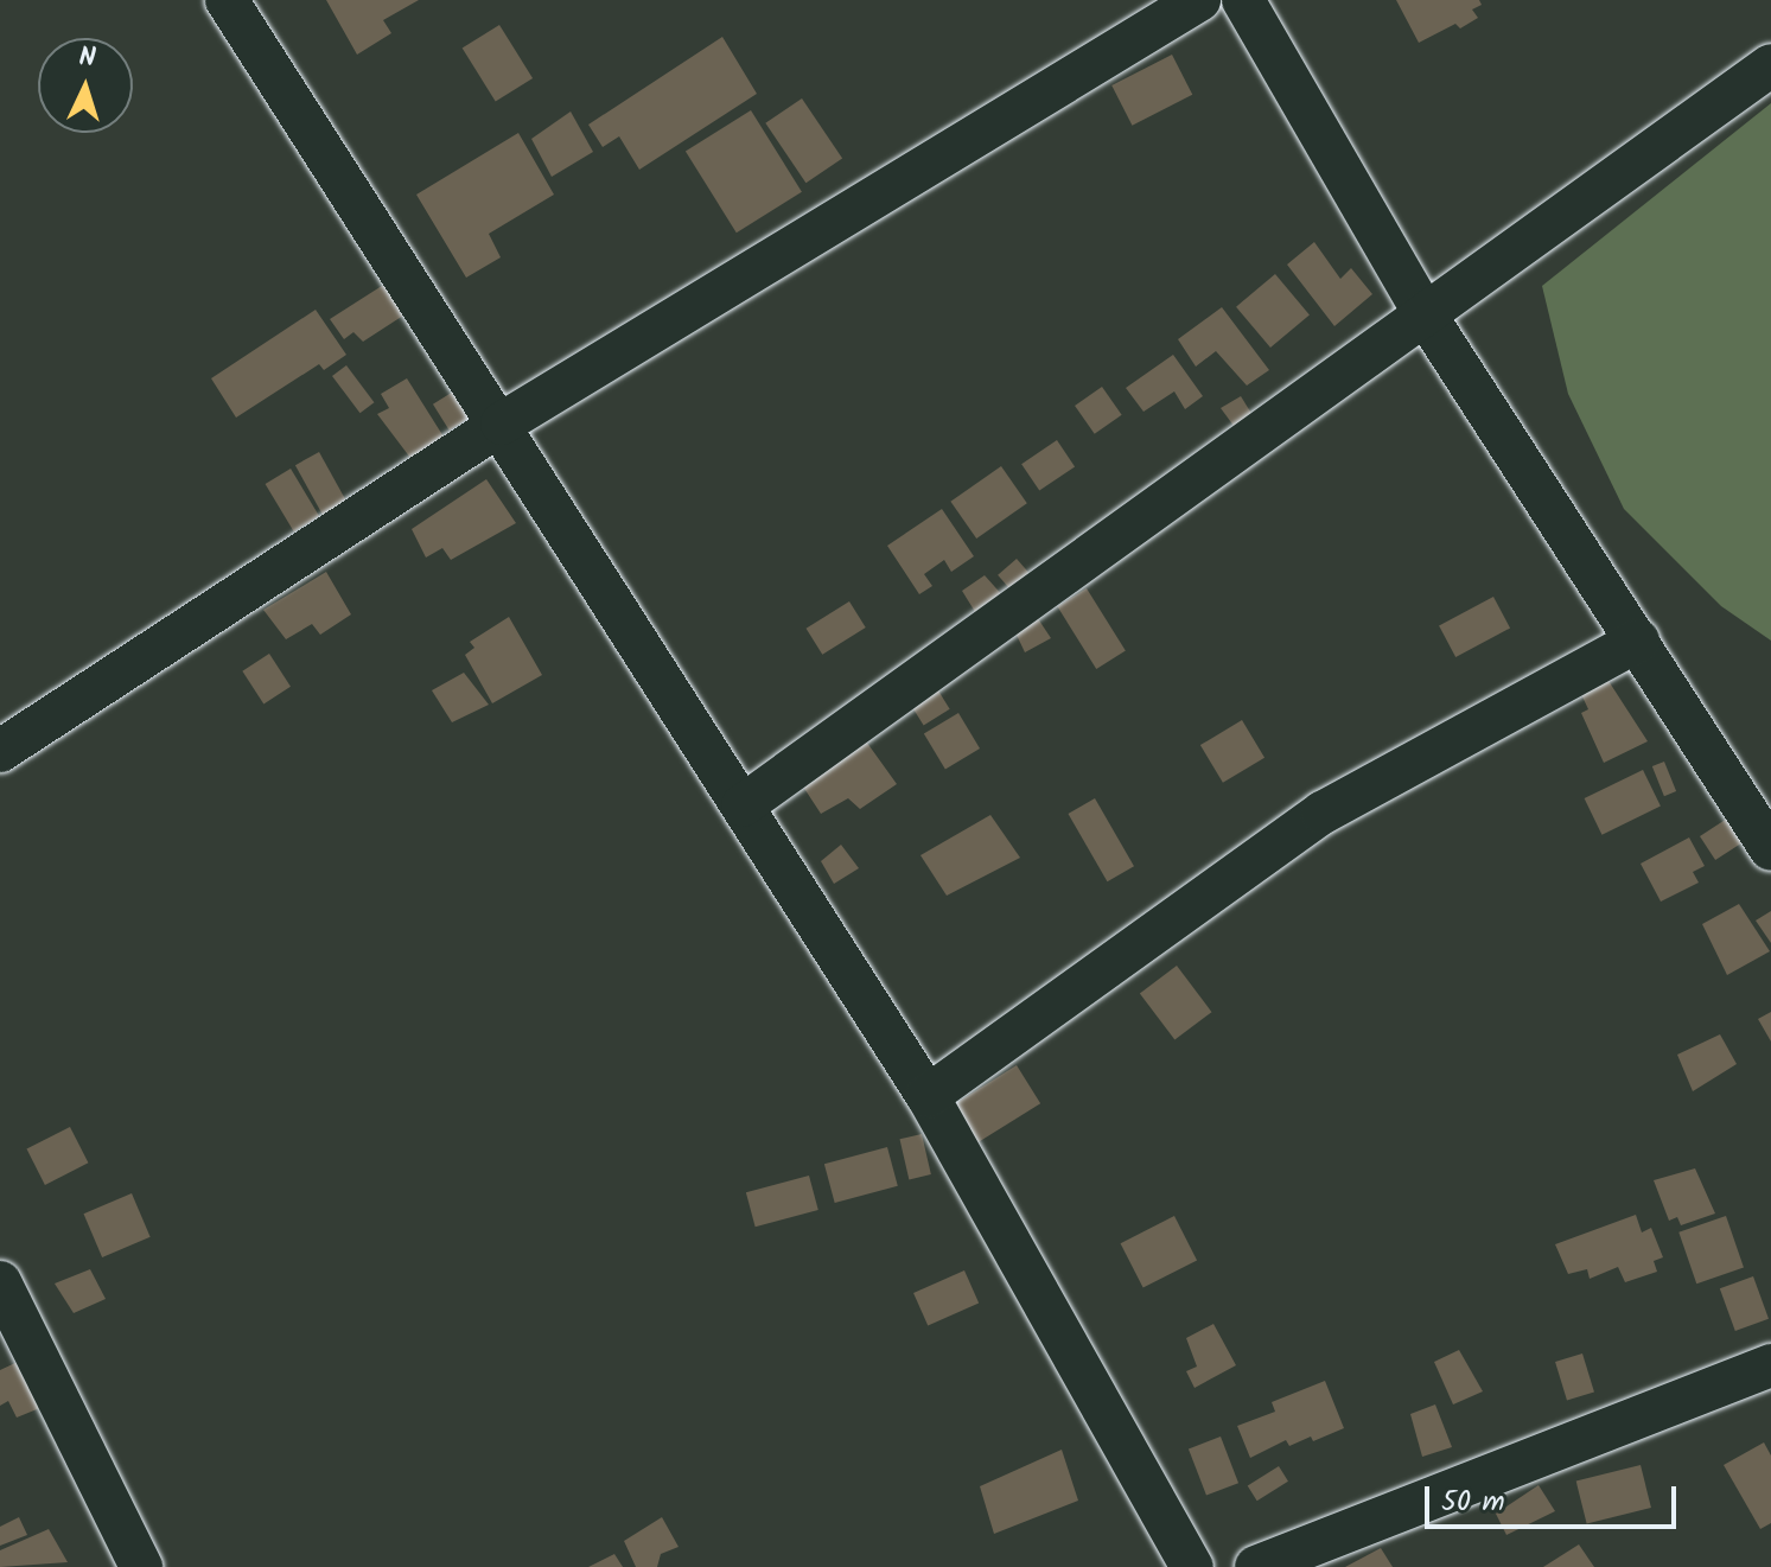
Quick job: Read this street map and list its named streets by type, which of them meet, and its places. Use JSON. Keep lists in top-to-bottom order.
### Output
{
  "scale_bar": "50 m",
  "north": "top"
}
